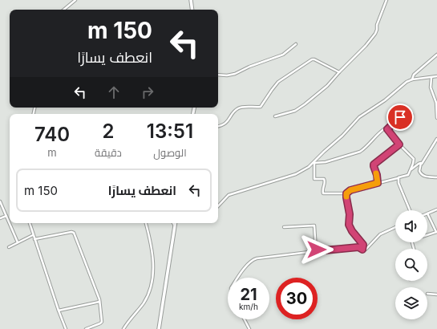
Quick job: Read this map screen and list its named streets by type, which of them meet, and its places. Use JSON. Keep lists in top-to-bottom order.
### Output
{
  "page": {
    "turn": ["150 m", "انعطف يسارًا"],
    "eta": [
      "13:51",
      "الوصول",
      "2",
      "دقيقة",
      "740",
      "m"
    ],
    "list": [
      {
        "name": "انعطف يسارًا",
        "value": "150 m"
      }
    ],
    "speed": "21 km/h",
    "limit": "30"
  }
}
